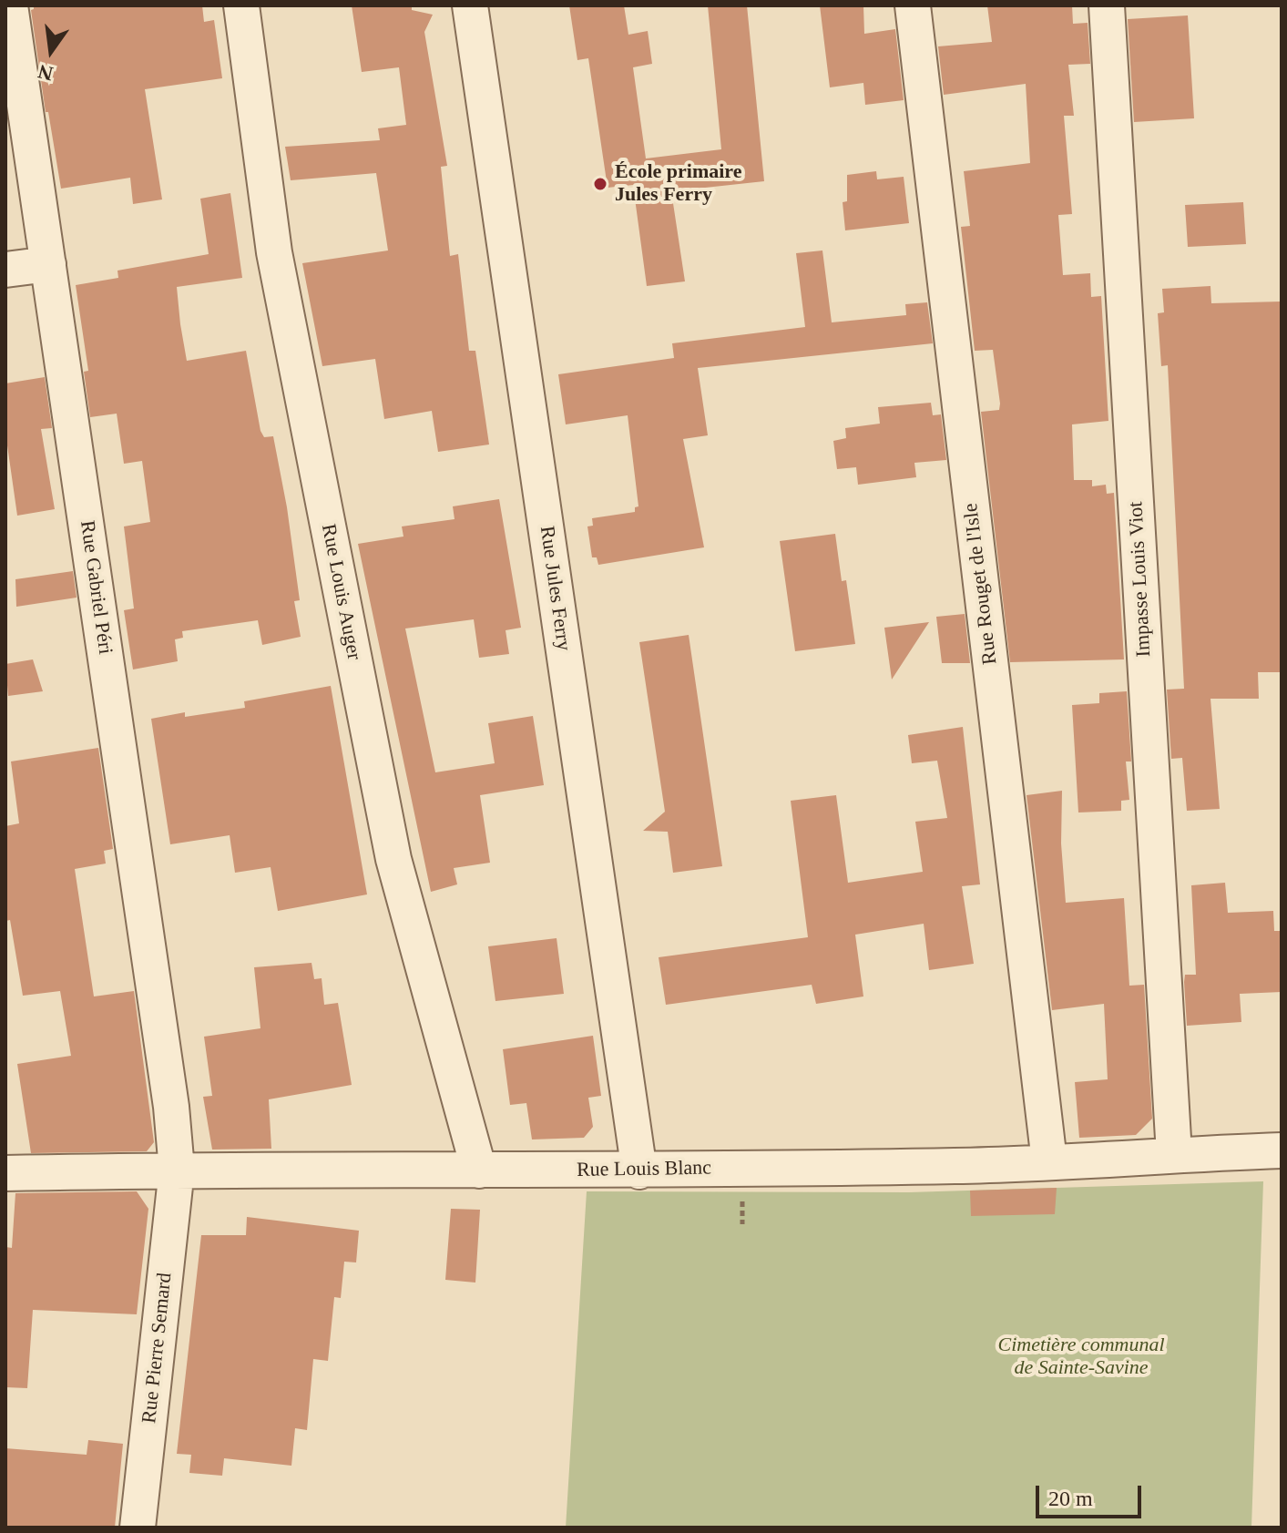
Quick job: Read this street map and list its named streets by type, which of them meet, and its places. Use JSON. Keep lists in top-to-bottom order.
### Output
{
  "streets": {
    "street": [
      "Impasse Louis Viot",
      "Rue Rouget de l'Isle",
      "Rue Gabriel Péri",
      "Rue Jules Ferry",
      "Rue Louis Auger",
      "Rue Louis Blanc",
      "Rue Pierre Semard"
    ]
  },
  "crossings": [
    ["Impasse Louis Viot", "Rue Louis Blanc"],
    ["Rue Rouget de l'Isle", "Rue Louis Blanc"],
    ["Rue Gabriel Péri", "Rue Louis Blanc"],
    ["Rue Gabriel Péri", "Rue Pierre Semard"],
    ["Rue Jules Ferry", "Rue Louis Blanc"],
    ["Rue Louis Auger", "Rue Louis Blanc"],
    ["Rue Louis Blanc", "Rue Pierre Semard"]
  ],
  "parks": ["Cimetière communal de Sainte-Savine"],
  "places": ["École primaire Jules Ferry"],
  "scale_bar": "20 m",
  "north": "bottom"
}
